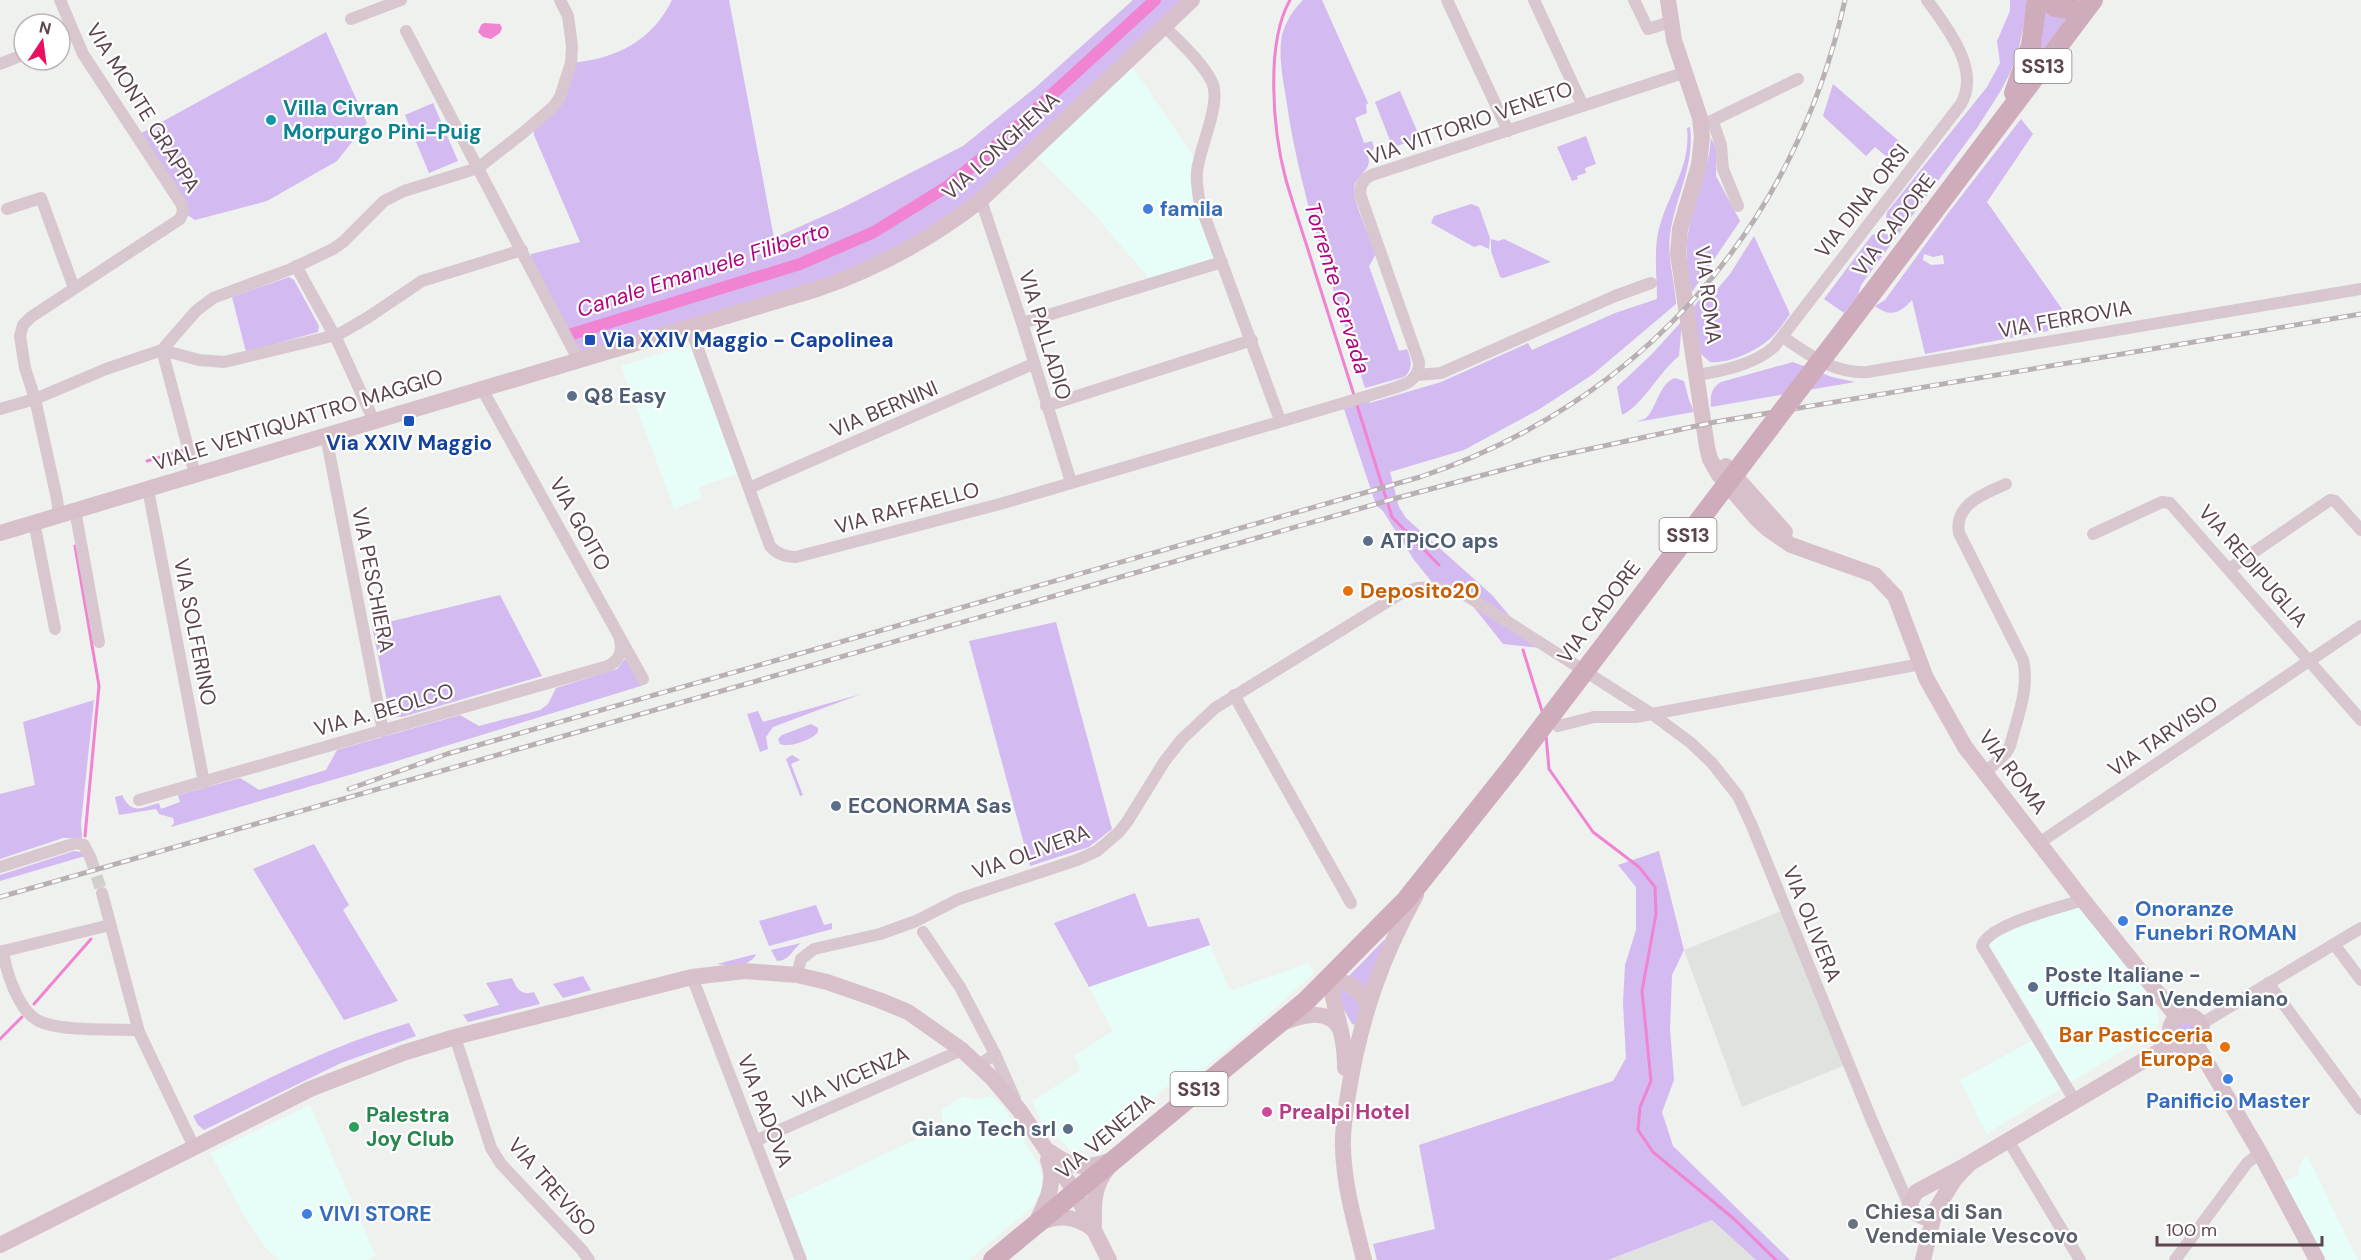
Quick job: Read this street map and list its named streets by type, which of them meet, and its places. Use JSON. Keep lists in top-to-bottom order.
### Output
{
  "streets": {
    "main road": ["SS13", "VIA CADORE", "VIA VENEZIA"],
    "street": [
      "VIA MONTE GRAPPA",
      "VIA VITTORIO VENETO",
      "VIA LONGHENA",
      "VIA DINA ORSI",
      "VIA ROMA",
      "VIA FERROVIA",
      "VIA PALLADIO",
      "VIA BERNINI",
      "VIALE VENTIQUATTRO MAGGIO",
      "VIA RAFFAELLO",
      "VIA GOITO",
      "VIA REDIPUGLIA",
      "VIA PESCHIERA",
      "VIA SOLFERINO",
      "VIA A. BEOLCO",
      "VIA TARVISIO",
      "VIA OLIVERA",
      "VIA VICENZA",
      "VIA PADOVA",
      "VIA TREVISO"
    ]
  },
  "crossings": [
    ["VIA MONTE GRAPPA", "VIALE VENTIQUATTRO MAGGIO"],
    ["VIA VITTORIO VENETO", "VIA ROMA"],
    ["VIA VITTORIO VENETO", "VIA RAFFAELLO"],
    ["VIA LONGHENA", "VIA PALLADIO"],
    ["VIA LONGHENA", "VIALE VENTIQUATTRO MAGGIO"],
    ["VIA LONGHENA", "VIA RAFFAELLO"],
    ["VIA DINA ORSI", "VIA ROMA"],
    ["VIA DINA ORSI", "VIA FERROVIA"],
    ["VIA CADORE", "VIA VENEZIA"],
    ["VIA ROMA", "VIA TARVISIO"],
    ["VIA PALLADIO", "VIA BERNINI"],
    ["VIA PALLADIO", "VIA RAFFAELLO"],
    ["VIA BERNINI", "VIA RAFFAELLO"],
    ["VIALE VENTIQUATTRO MAGGIO", "VIA GOITO"],
    ["VIALE VENTIQUATTRO MAGGIO", "VIA PESCHIERA"],
    ["VIALE VENTIQUATTRO MAGGIO", "VIA SOLFERINO"],
    ["VIA GOITO", "VIA A. BEOLCO"],
    ["VIA REDIPUGLIA", "VIA TARVISIO"],
    ["VIA PESCHIERA", "VIA A. BEOLCO"],
    ["VIA SOLFERINO", "VIA A. BEOLCO"],
    ["VIA VICENZA", "VIA PADOVA"]
  ],
  "water": ["Canale Emanuele Filiberto", "Torrente Cervada"],
  "places": {
    "other": [
      "Villa Civran Morpurgo Pini-Puig",
      "famila",
      "Q8 Easy",
      "ATPiCO aps",
      "Deposito20",
      "ECONORMA Sas",
      "Onoranze Funebri ROMAN",
      "Poste Italiane - Ufficio San Vendemiano",
      "Bar Pasticceria Europa",
      "Panificio Master",
      "Prealpi Hotel",
      "Palestra Joy Club",
      "Giano Tech srl",
      "VIVI STORE",
      "Chiesa di San Vendemiale Vescovo"
    ],
    "transit": ["Via XXIV Maggio - Capolinea", "Via XXIV Maggio"]
  },
  "scale_bar": "100 m",
  "north": "top"
}
